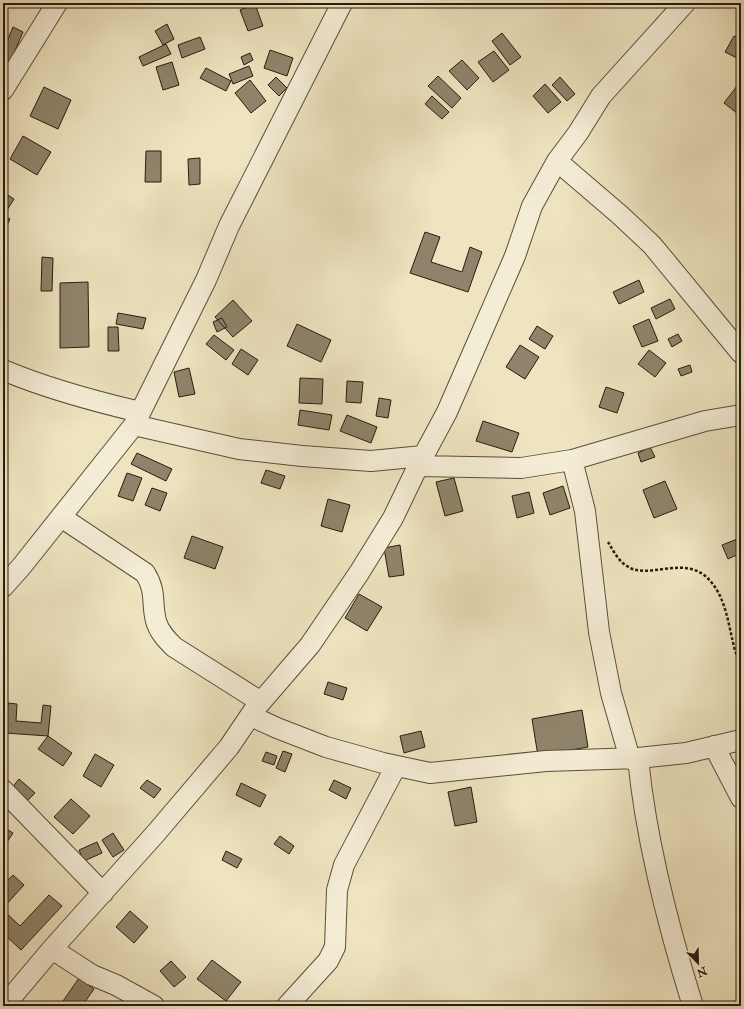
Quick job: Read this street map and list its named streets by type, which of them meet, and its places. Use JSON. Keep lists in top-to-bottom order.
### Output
{
  "north": "bottom right"
}
